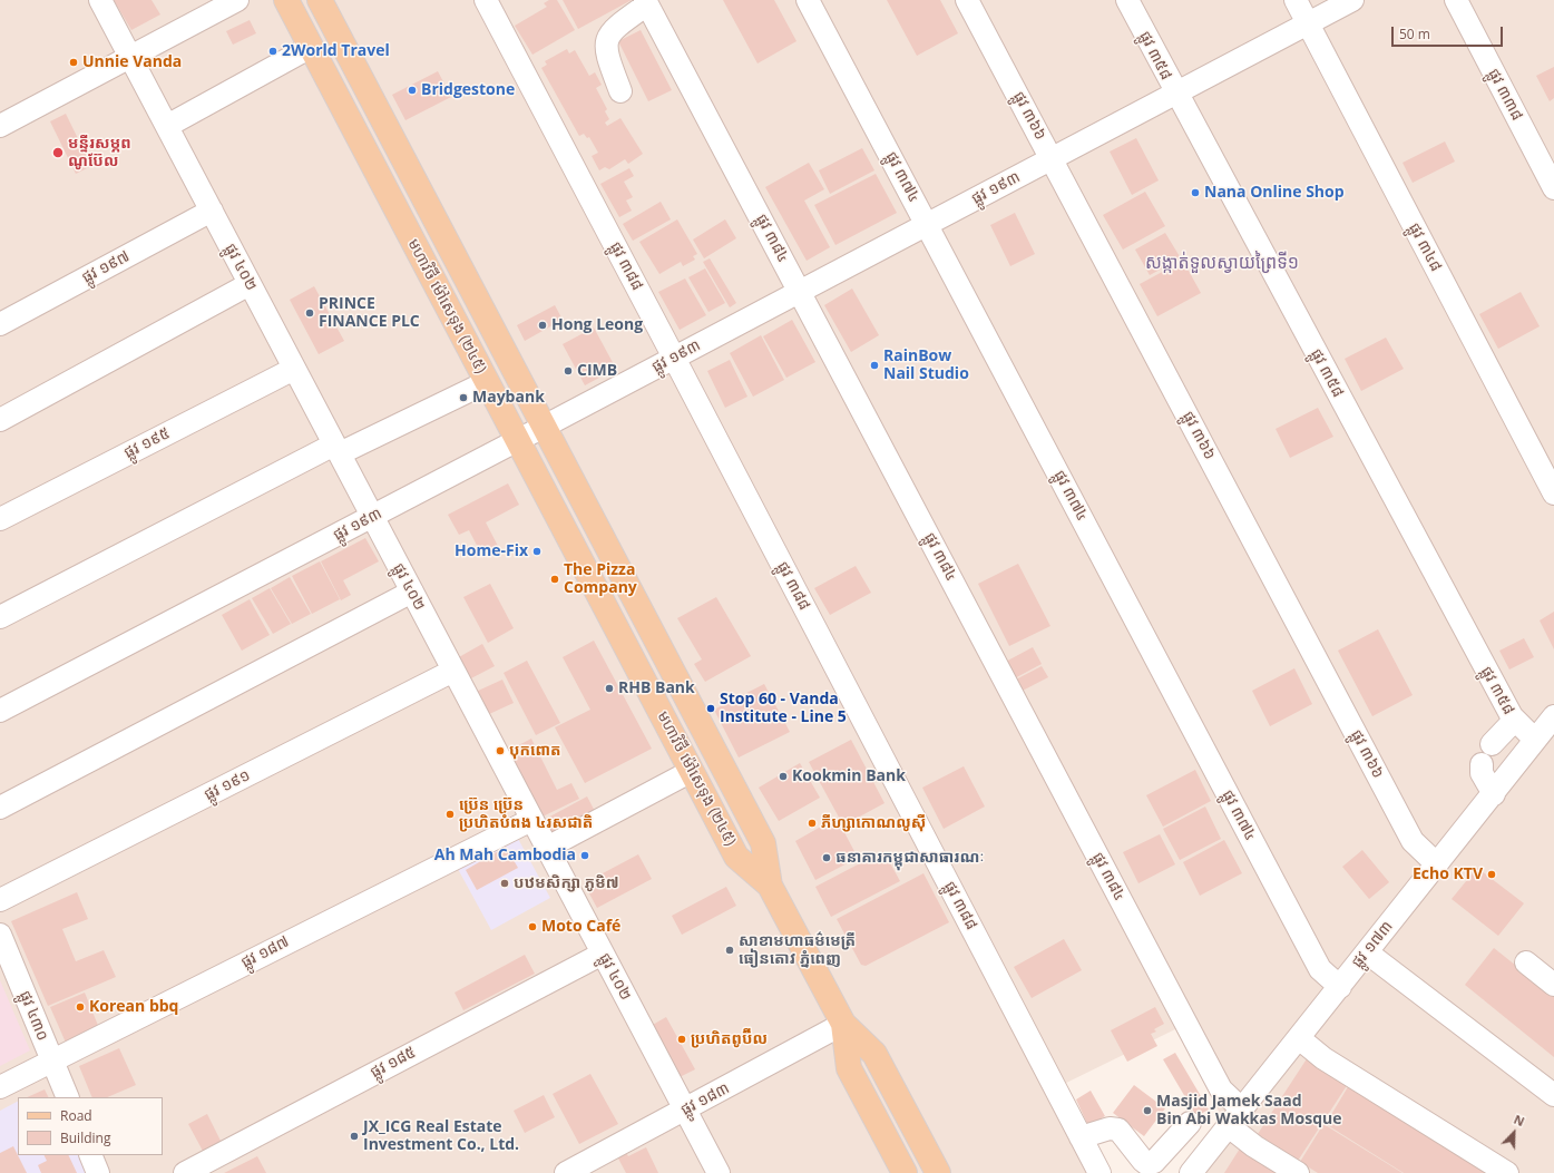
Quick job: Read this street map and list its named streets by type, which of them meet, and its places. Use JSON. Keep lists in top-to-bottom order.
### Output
{
  "streets": {
    "main road": ["មហាវិថី ម៉ៅសេទុង (២៤៥)"],
    "street": [
      "ផ្លូវ ៣៥៨",
      "ផ្លូវ ៣៣៨",
      "ផ្លូវ ៣៦៦",
      "ផ្លូវ ៣៧៤",
      "ផ្លូវ ១៩៣",
      "ផ្លូវ ៣៨៤",
      "ផ្លូវ ៣៤៨",
      "ផ្លូវ ៣៨៨",
      "ផ្លូវ ១៩៧",
      "ផ្លូវ ៤០២",
      "ផ្លូវ ១៩៥",
      "ផ្លូវ ១៩១",
      "ផ្លូវ ១៧៣",
      "ផ្លូវ ១៨៧",
      "ផ្លូវ ៤៣០",
      "ផ្លូវ ១៨៥",
      "ផ្លូវ ១៨៣"
    ]
  },
  "crossings": [
    ["ផ្លូវ ៣៥៨", "ផ្លូវ ១៩៣"],
    ["ផ្លូវ ៣៥៨", "ផ្លូវ ១៧៣"],
    ["ផ្លូវ ៣៦៦", "ផ្លូវ ១៩៣"],
    ["ផ្លូវ ៣៦៦", "ផ្លូវ ១៧៣"],
    ["ផ្លូវ ៣៧៤", "ផ្លូវ ១៩៣"],
    ["ផ្លូវ ៣៧៤", "ផ្លូវ ១៧៣"],
    ["ផ្លូវ ១៩៣", "ផ្លូវ ៣៨៤"],
    ["ផ្លូវ ១៩៣", "ផ្លូវ ៣៤៨"],
    ["ផ្លូវ ១៩៣", "ផ្លូវ ៣៨៨"],
    ["ផ្លូវ ១៩៣", "ផ្លូវ ៤០២"],
    ["ផ្លូវ ១៩៣", "មហាវិថី ម៉ៅសេទុង (២៤៥)"],
    ["ផ្លូវ ៣៨៤", "ផ្លូវ ១៧៣"],
    ["ផ្លូវ ១៩៧", "ផ្លូវ ៤០២"],
    ["ផ្លូវ ៤០២", "ផ្លូវ ១៩៥"],
    ["ផ្លូវ ៤០២", "ផ្លូវ ១៩១"],
    ["ផ្លូវ ៤០២", "ផ្លូវ ១៨៧"],
    ["ផ្លូវ ៤០២", "ផ្លូវ ១៨៥"],
    ["ផ្លូវ ៤០២", "ផ្លូវ ១៨៣"],
    ["មហាវិថី ម៉ៅសេទុង (២៤៥)", "ផ្លូវ ១៨៣"],
    ["ផ្លូវ ១៨៧", "ផ្លូវ ៤៣០"]
  ],
  "districts": ["សង្កាត់ទួលស្វាយព្រៃទី១"],
  "places": [
    "2World Travel",
    "Unnie Vanda",
    "Bridgestone",
    "មន្ទីរសម្ភព ណូប៊ែល",
    "Nana Online Shop",
    "PRINCE FINANCE PLC",
    "Hong Leong",
    "RainBow Nail Studio",
    "CIMB",
    "Maybank",
    "Home-Fix",
    "The Pizza Company",
    "RHB Bank",
    "Stop 60 - Vanda Institute - Line 5",
    "បុកពោត",
    "Kookmin Bank",
    "ប្រ៊េន ប្រ៊េន ប្រហិតបំពង ៤រសជាតិ",
    "ភីហ្សាកោណលូស៊ី",
    "Ah Mah Cambodia",
    "ធនាគារកម្ពុជាសាធារណៈ",
    "Echo KTV",
    "បឋមសិក្សា ភូមិ៧",
    "Moto Café",
    "សាខាមហាធម៌មេត្រី ធៀនតោវ ភ្នំពេញ",
    "Korean bbq",
    "ប្រហិតពូប៊ីល",
    "Masjid Jamek Saad Bin Abi Wakkas Mosque",
    "JX_ICG Real Estate Investment Co., Ltd."
  ],
  "legend": ["Road", "Building"],
  "scale_bar": "50 m",
  "north": "top right"
}
